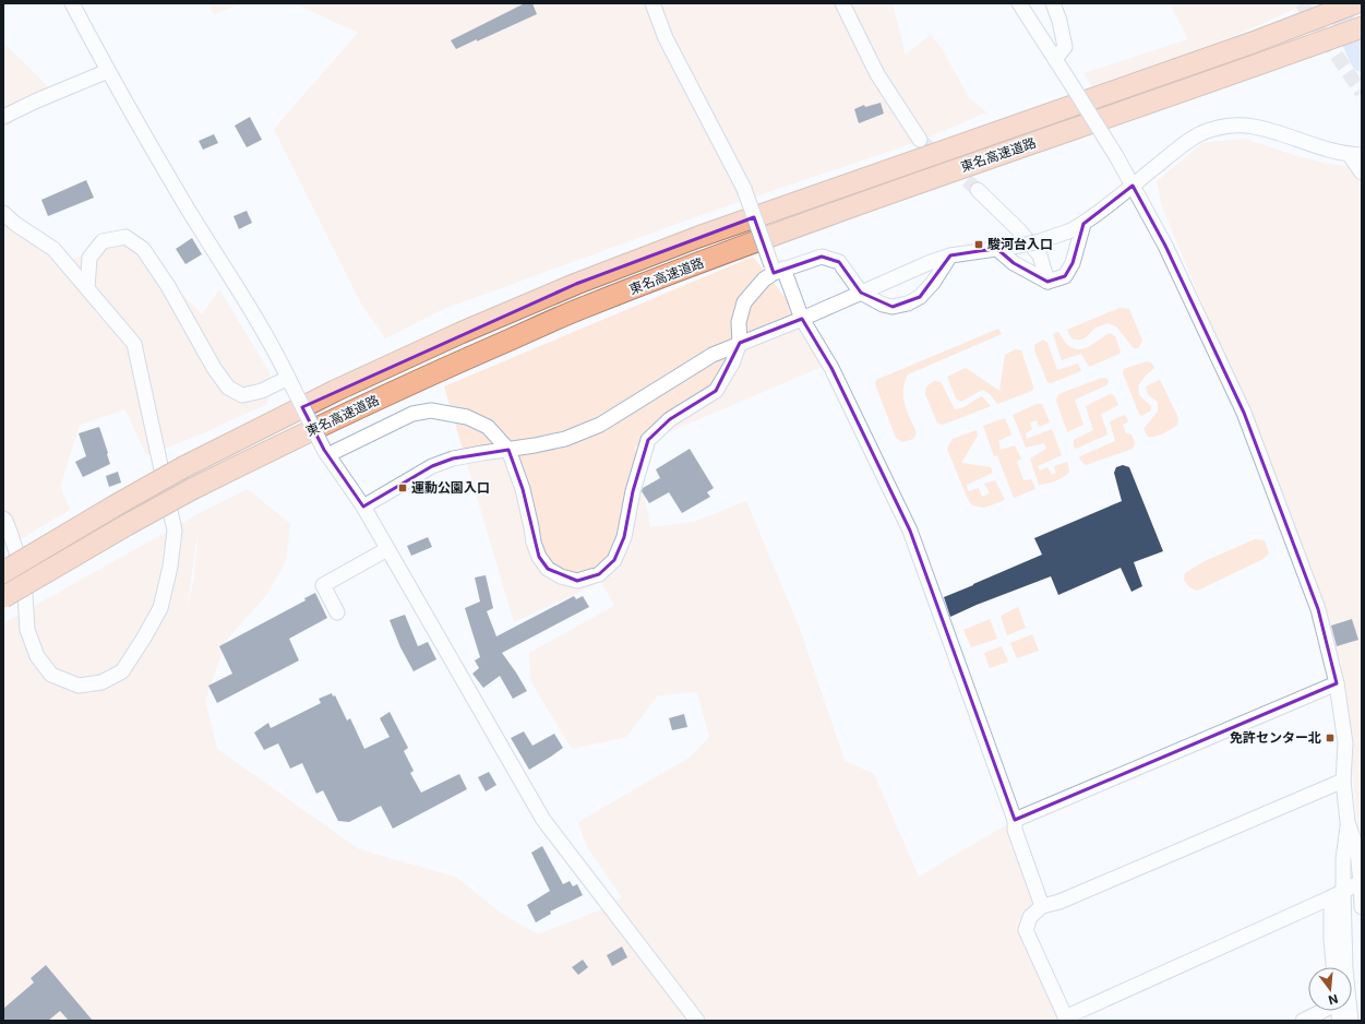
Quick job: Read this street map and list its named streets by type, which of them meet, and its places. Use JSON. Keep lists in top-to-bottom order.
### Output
{
  "streets": {
    "highway": ["東名高速道路"]
  },
  "places": {
    "transit": ["駿河台入口", "運動公園入口", "免許センター北"]
  },
  "north": "bottom"
}
